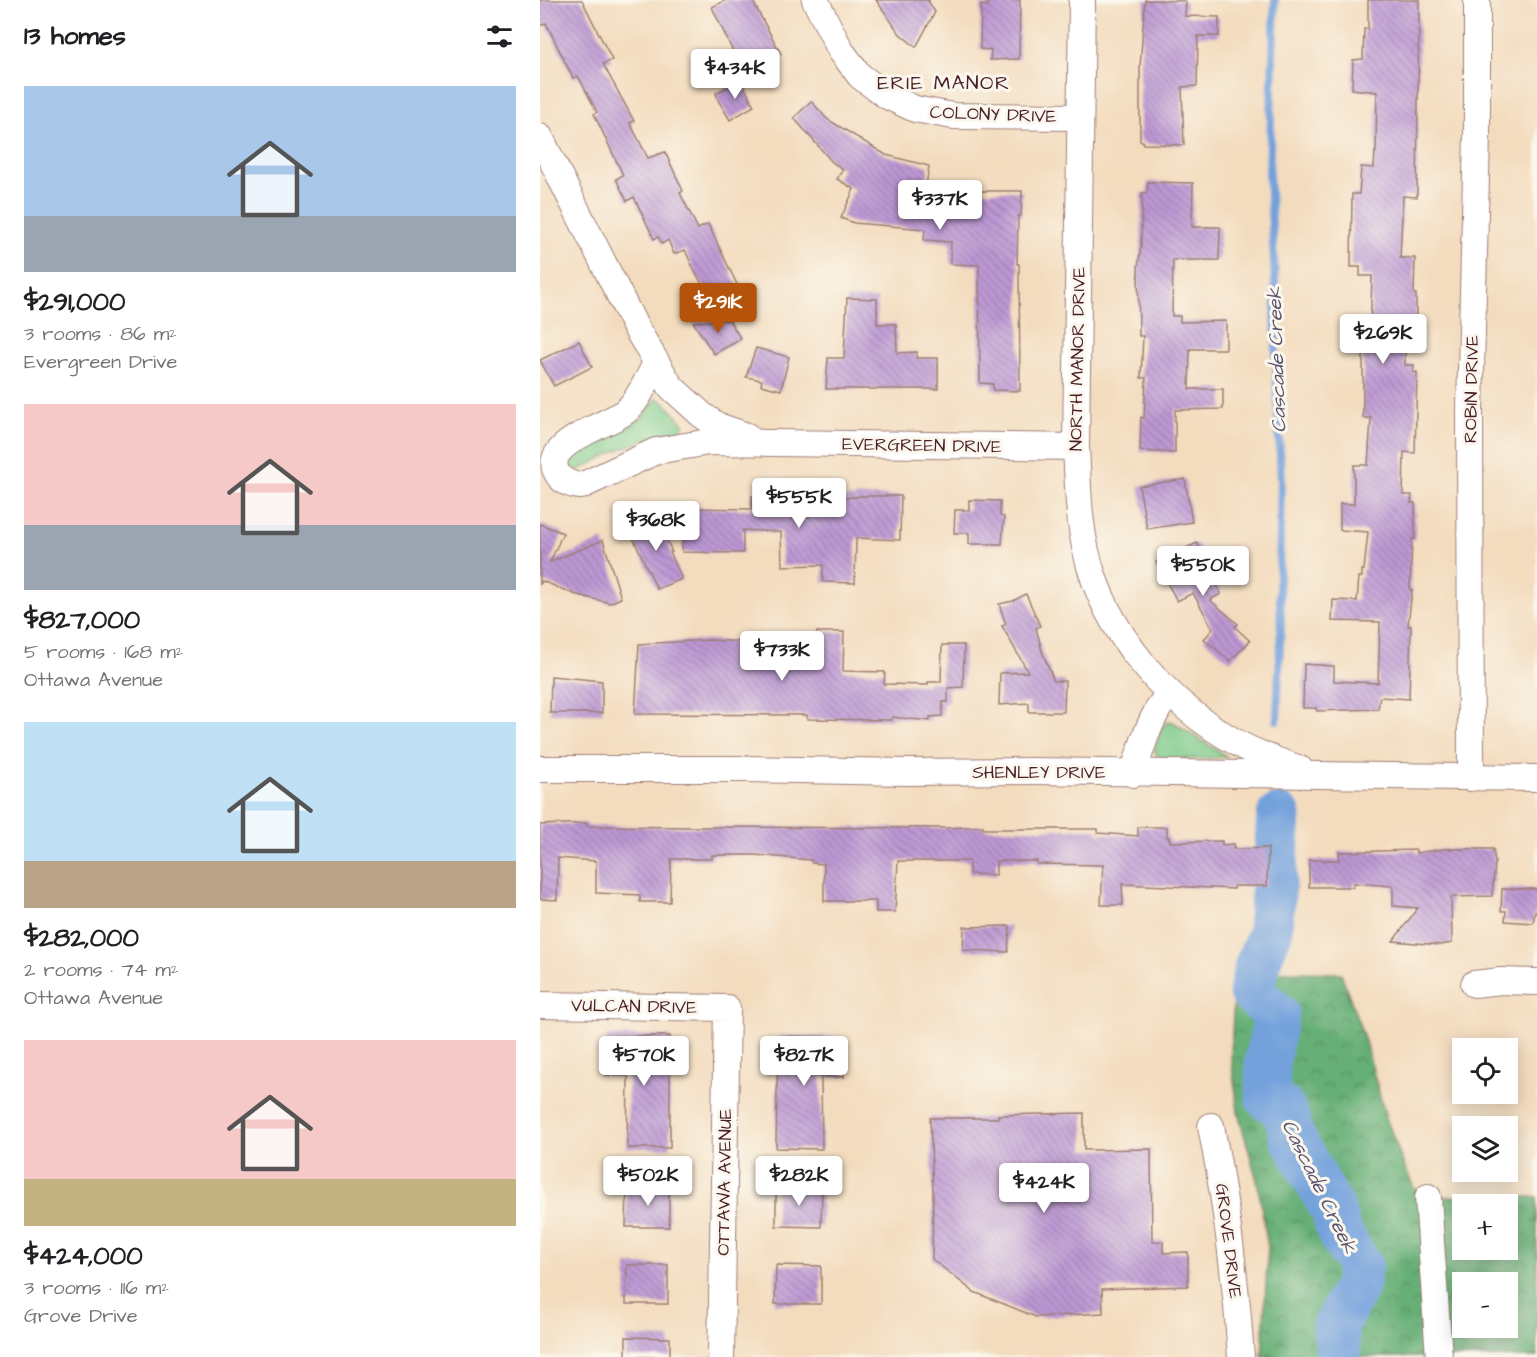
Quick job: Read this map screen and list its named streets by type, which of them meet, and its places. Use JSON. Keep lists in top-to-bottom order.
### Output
{
  "streets": {
    "street": [
      "COLONY DRIVE",
      "NORTH MANOR DRIVE",
      "ROBIN DRIVE",
      "EVERGREEN DRIVE",
      "SHENLEY DRIVE",
      "VULCAN DRIVE",
      "OTTAWA AVENUE",
      "GROVE DRIVE"
    ]
  },
  "crossings": [
    ["COLONY DRIVE", "NORTH MANOR DRIVE"],
    ["NORTH MANOR DRIVE", "EVERGREEN DRIVE"],
    ["NORTH MANOR DRIVE", "SHENLEY DRIVE"],
    ["ROBIN DRIVE", "SHENLEY DRIVE"],
    ["VULCAN DRIVE", "OTTAWA AVENUE"]
  ],
  "districts": ["ERIE MANOR"],
  "water": ["Cascade Creek"],
  "page": {
    "heading": "13 homes",
    "price": [
      "$434K",
      "$337K",
      "$291K",
      "$269K",
      "$555K",
      "$368K",
      "$550K",
      "$733K",
      "$570K",
      "$827K",
      "$502K",
      "$282K",
      "$424K"
    ],
    "list": [
      {
        "name": "$291,000",
        "note": "3 rooms · 86 m² · Evergreen Drive"
      },
      {
        "name": "$827,000",
        "note": "5 rooms · 168 m² · Ottawa Avenue"
      },
      {
        "name": "$282,000",
        "note": "2 rooms · 74 m² · Ottawa Avenue"
      },
      {
        "name": "$424,000",
        "note": "3 rooms · 116 m² · Grove Drive"
      }
    ],
    "map_buttons": ["+", "−"]
  }
}
